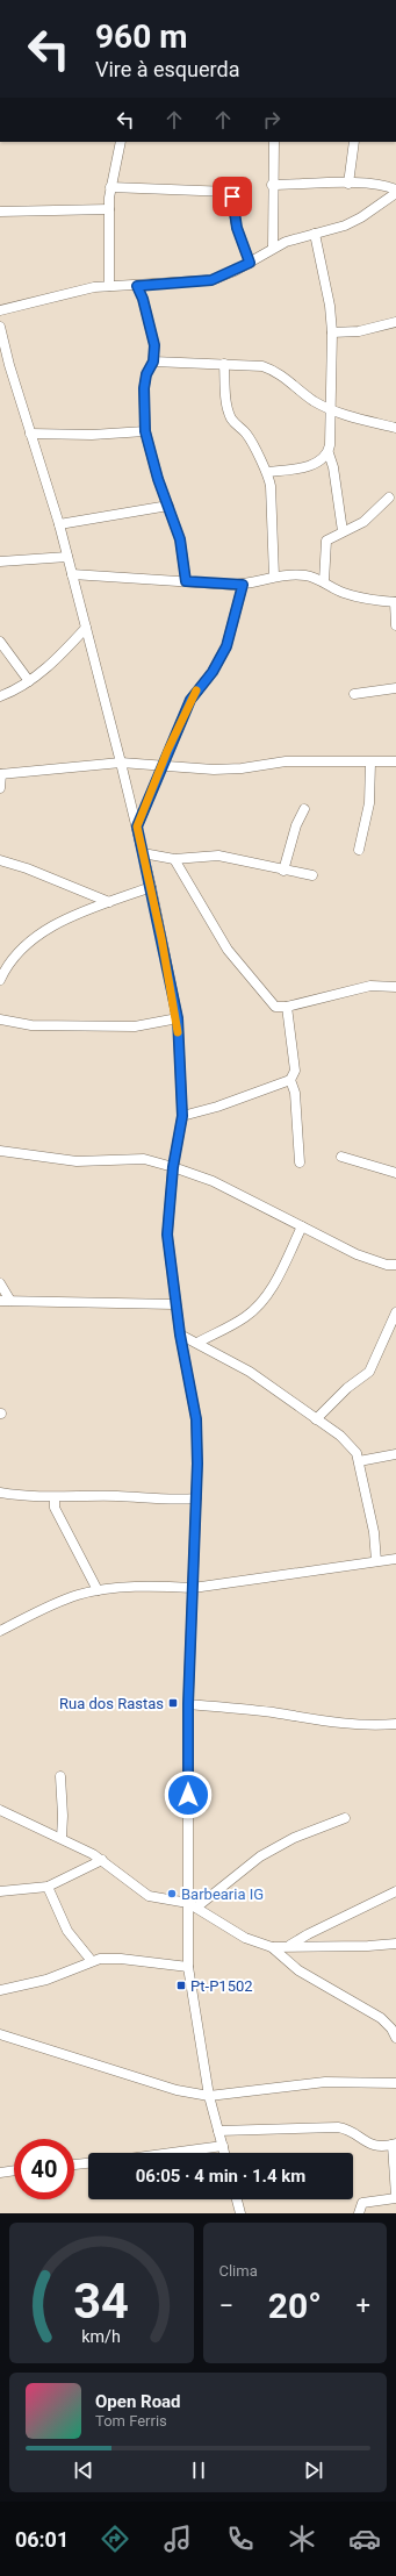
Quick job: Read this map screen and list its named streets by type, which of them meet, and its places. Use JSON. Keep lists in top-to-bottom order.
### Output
{
  "places": {
    "transit": ["Rua dos Rastas", "Pt-P1502"],
    "other": ["Barbearia IG"]
  },
  "page": {
    "turn": ["960 m", "Vire à esquerda"],
    "limit": "40",
    "trip": "06:05 · 4 min · 1.4 km",
    "tile": "Clima",
    "heat": ["−", "20°", "+"],
    "song": ["Open Road", "Tom Ferris"],
    "tabs": "06:01",
    "gauge": ["34", "km/h"]
  }
}
